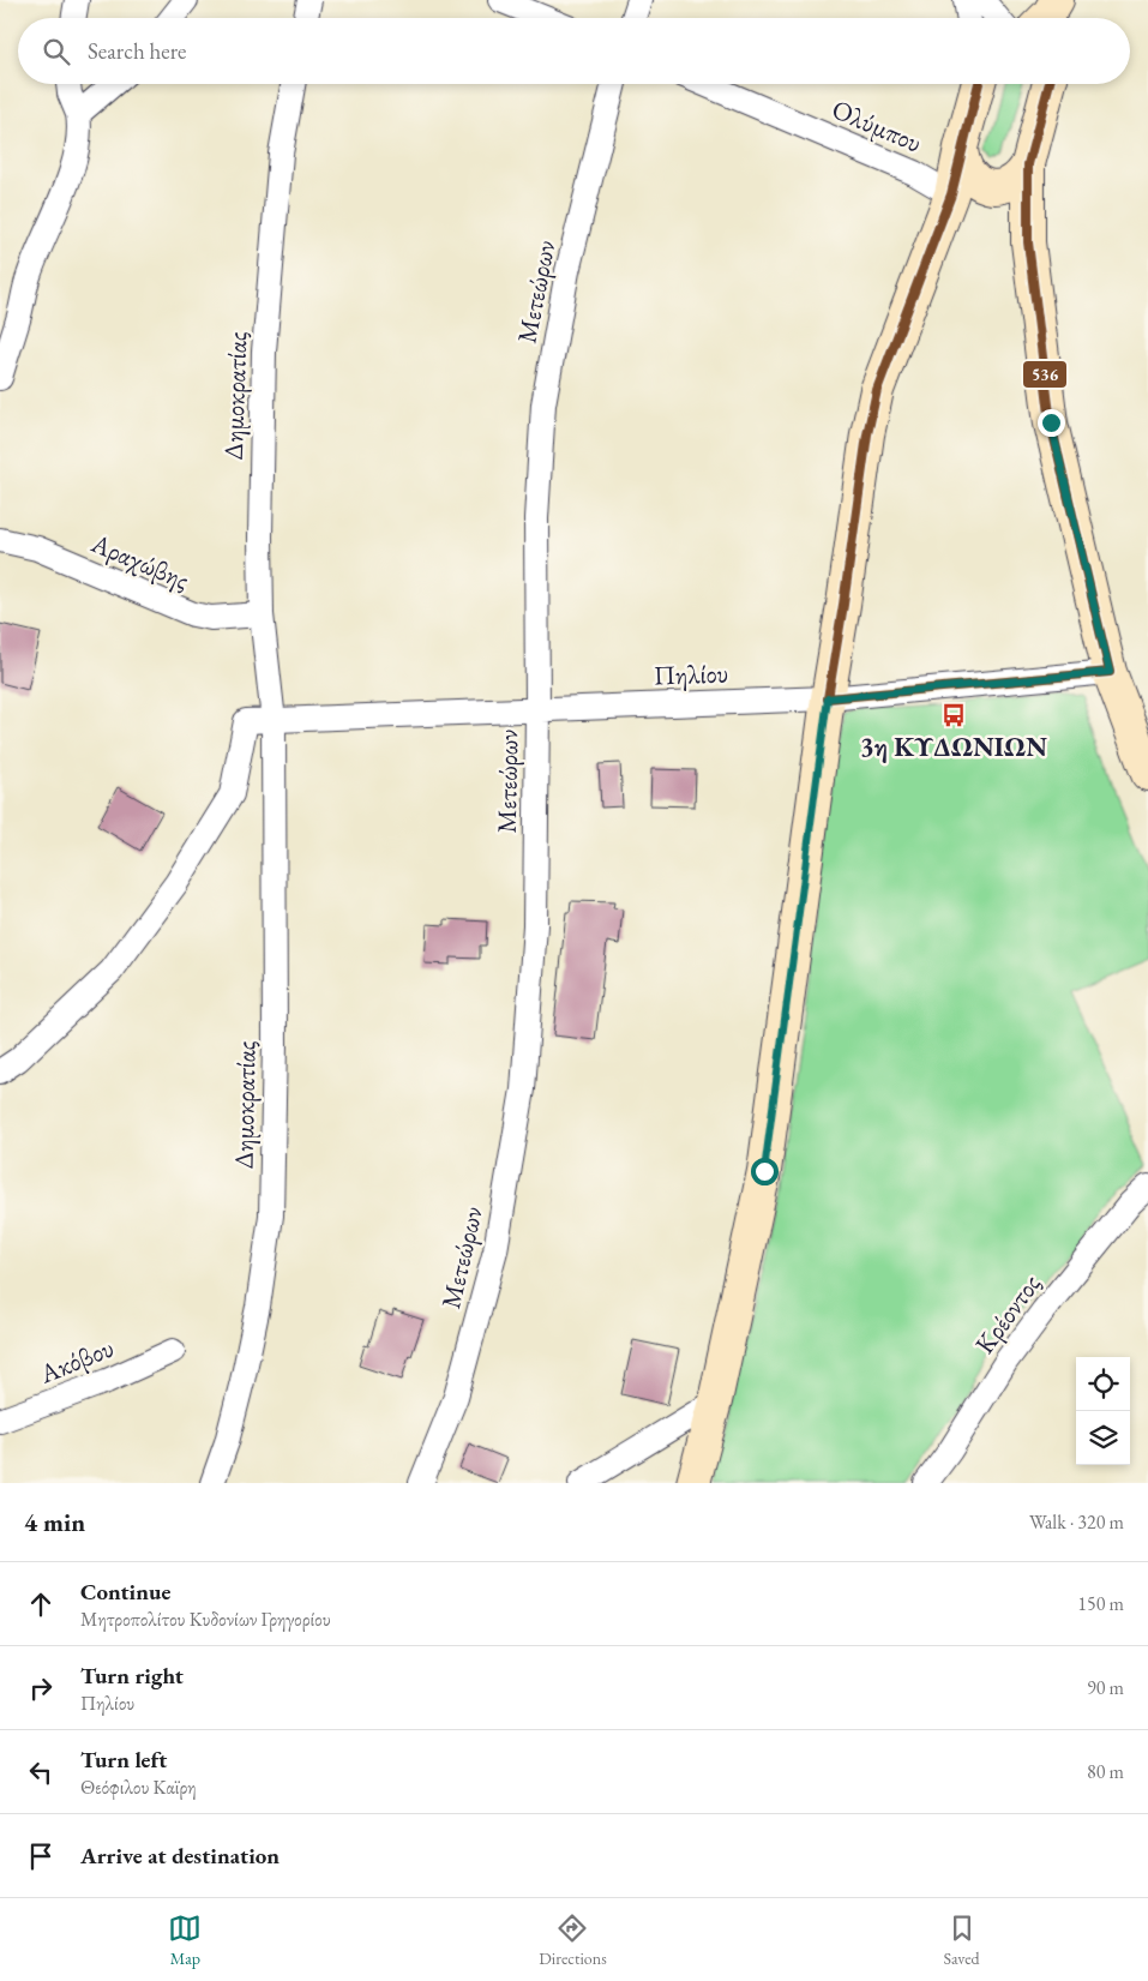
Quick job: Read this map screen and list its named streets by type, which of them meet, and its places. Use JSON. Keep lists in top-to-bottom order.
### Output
{
  "streets": {
    "street": [
      "Ολύμπου",
      "Μετεώρων",
      "Δημοκρατίας",
      "Αραχώβης",
      "Πηλίου",
      "Κρέοντος",
      "Ακόβου"
    ]
  },
  "crossings": [
    ["Μετεώρων", "Πηλίου"],
    ["Δημοκρατίας", "Αραχώβης"],
    ["Δημοκρατίας", "Πηλίου"]
  ],
  "places": {
    "bus stop": ["3η ΚΥΔΩΝΙΩΝ"]
  },
  "lines": ["transit line 536"],
  "page": {
    "search": "Search here",
    "heading": ["4 min", "Walk · 320 m"],
    "list": [
      ["Continue", "Μητροπολίτου Κυδονίων Γρηγορίου", "150 m"],
      ["Turn right", "Πηλίου", "90 m"],
      ["Turn left", "Θεόφιλου Καϊρη", "80 m"],
      "Arrive at destination"
    ],
    "nav": ["Map", "Directions", "Saved"]
  }
}
